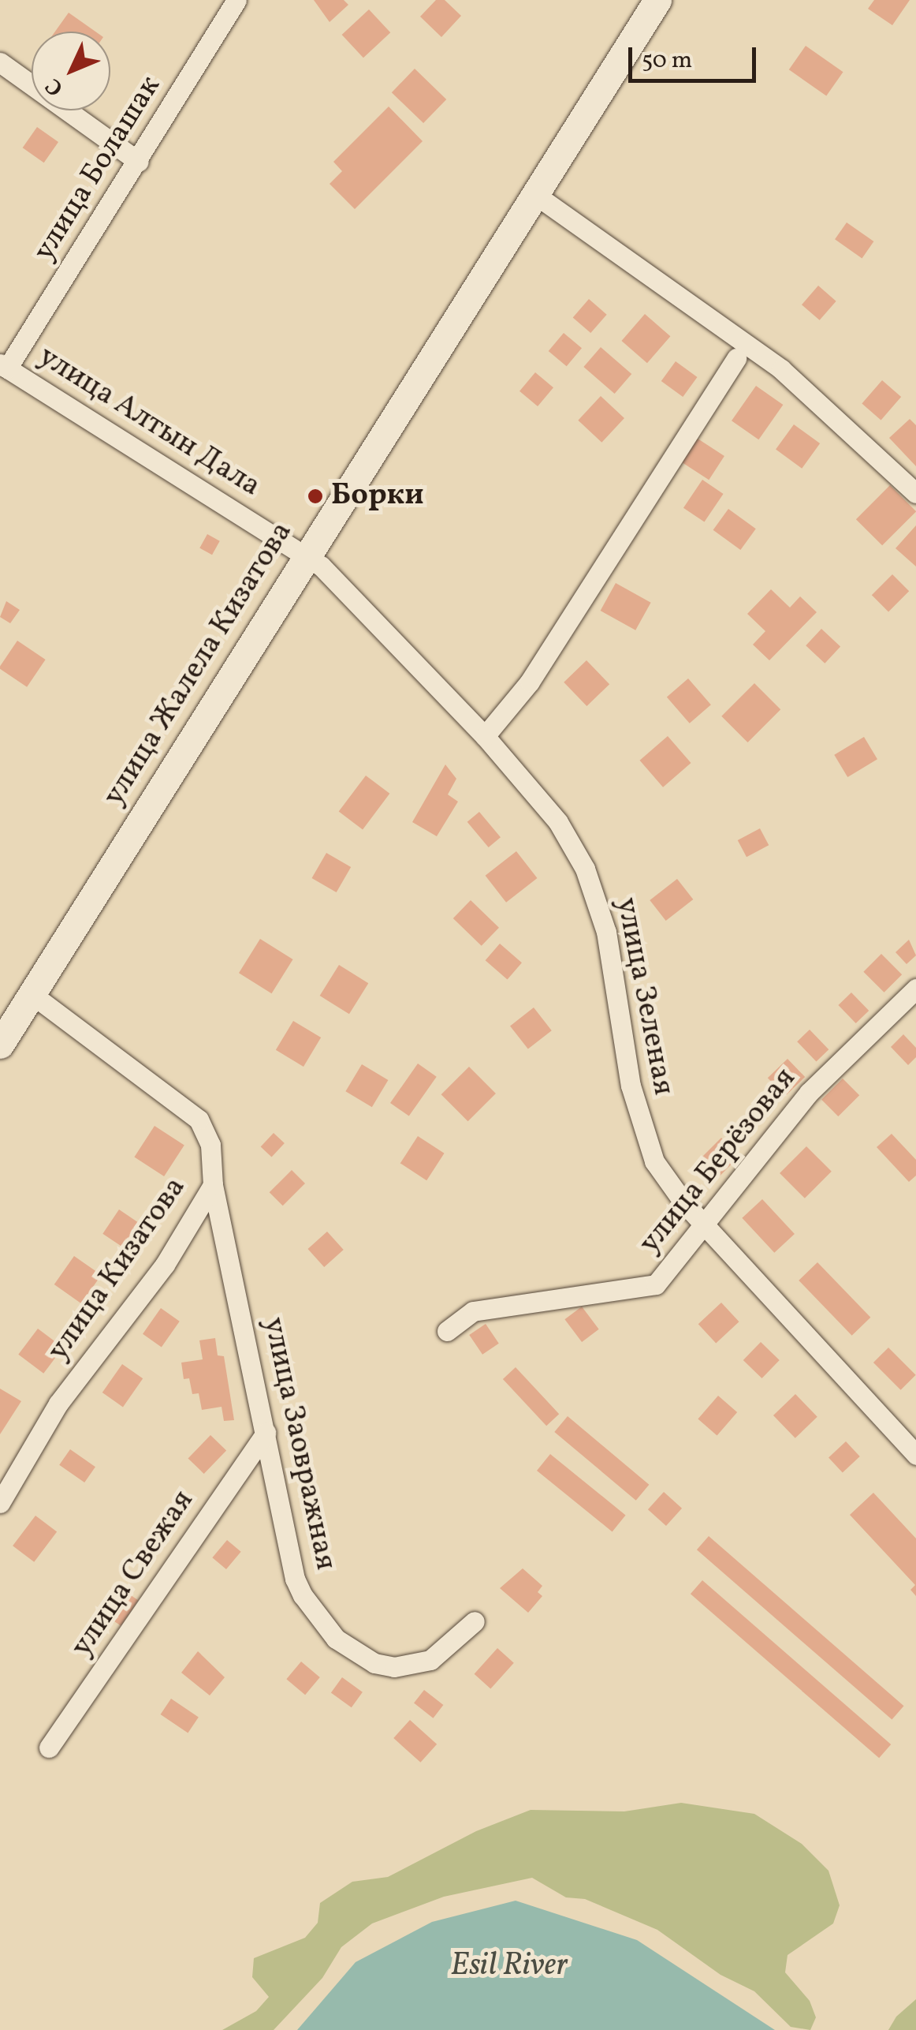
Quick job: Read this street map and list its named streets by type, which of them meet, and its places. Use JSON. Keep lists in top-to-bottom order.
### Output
{
  "streets": {
    "main road": ["улица Жалела Кизатова"],
    "street": [
      "улица Болашак",
      "улица Алтын Дала",
      "улица Зеленая",
      "улица Берёзовая",
      "улица Кизатова",
      "улица Заовражная",
      "улица Свежая"
    ]
  },
  "crossings": [
    ["улица Болашак", "улица Алтын Дала"],
    ["улица Алтын Дала", "улица Жалела Кизатова"],
    ["улица Алтын Дала", "улица Зеленая"],
    ["улица Жалела Кизатова", "улица Зеленая"],
    ["улица Жалела Кизатова", "улица Кизатова"],
    ["улица Зеленая", "улица Берёзовая"],
    ["улица Кизатова", "улица Заовражная"],
    ["улица Заовражная", "улица Свежая"]
  ],
  "water": ["Esil River"],
  "places": ["Борки"],
  "scale_bar": "50 m",
  "north": "bottom left"
}
